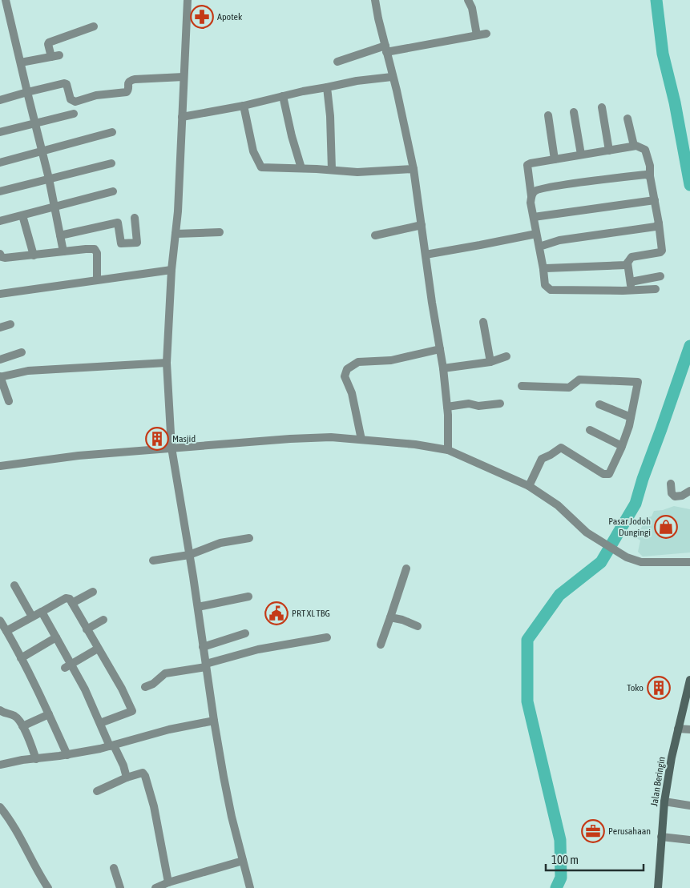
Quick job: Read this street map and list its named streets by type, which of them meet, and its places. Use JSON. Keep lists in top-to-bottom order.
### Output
{
  "streets": {
    "street": ["Jalan Beringin"]
  },
  "places": {
    "pharmacy": ["Apotek"],
    "building": ["Masjid", "Toko"],
    "shop": ["Pasar Jodoh Dungingi"],
    "public building": ["PRT XL TBG"],
    "office": ["Perusahaan"]
  },
  "scale_bar": "100 m"
}
